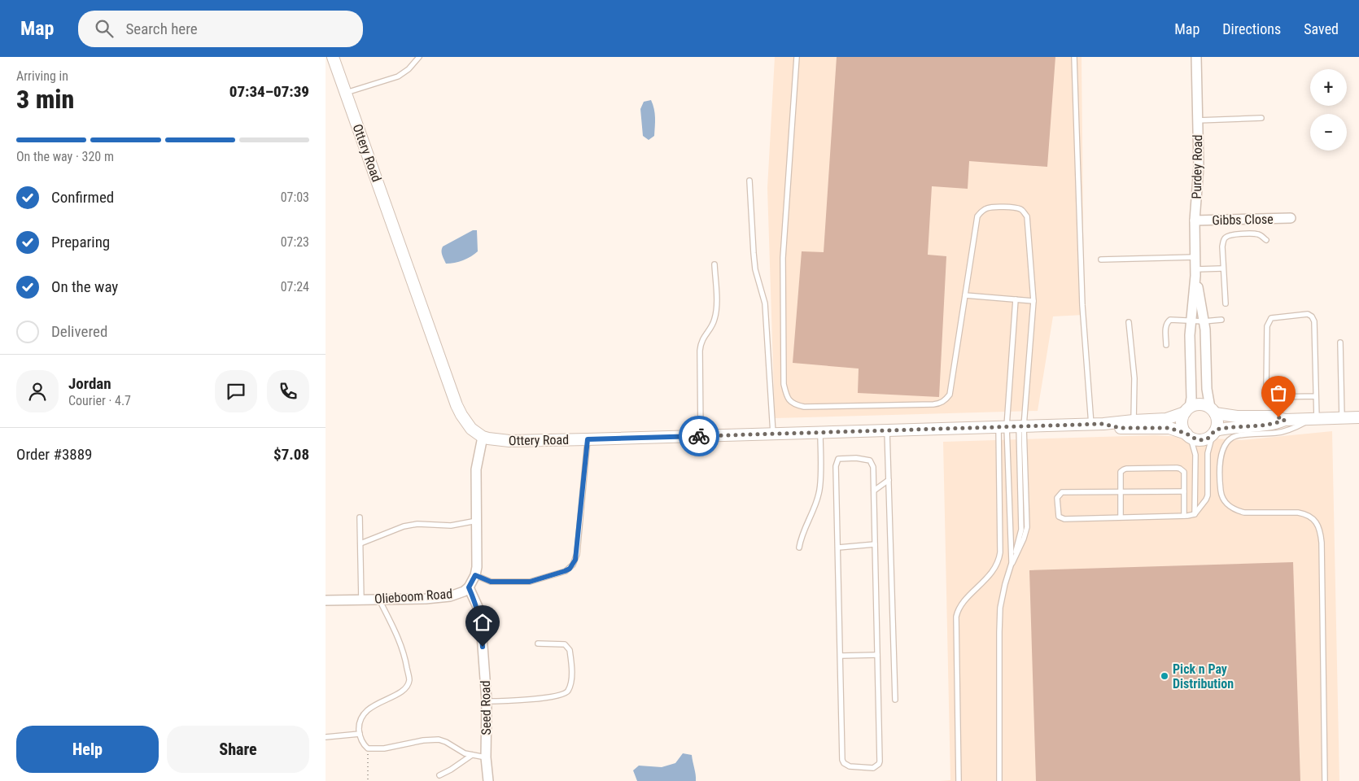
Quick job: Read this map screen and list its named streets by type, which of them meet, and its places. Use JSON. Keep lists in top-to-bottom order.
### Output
{
  "streets": {
    "street": [
      "Ottery Road",
      "Purdey Road",
      "Gibbs Close",
      "Olieboom Road",
      "Seed Road"
    ]
  },
  "crossings": [
    ["Ottery Road", "Purdey Road"],
    ["Ottery Road", "Olieboom Road"],
    ["Purdey Road", "Gibbs Close"],
    ["Olieboom Road", "Seed Road"]
  ],
  "places": ["Pick n Pay Distribution"],
  "page": {
    "header": "Map",
    "search": "Search here",
    "nav": ["Map", "Directions", "Saved"],
    "heading": ["3 min", "Arriving in", "07:34–07:39"],
    "panel": [
      "Jordan",
      "Courier · 4.7",
      "Order #3889",
      "$7.08"
    ],
    "map_buttons": ["+", "−"],
    "bar": "On the way · 320 m",
    "list": [
      ["Confirmed", "07:03"],
      ["Preparing", "07:23"],
      ["On the way", "07:24"],
      "Delivered"
    ],
    "buttons": ["Help", "Share"]
  }
}
